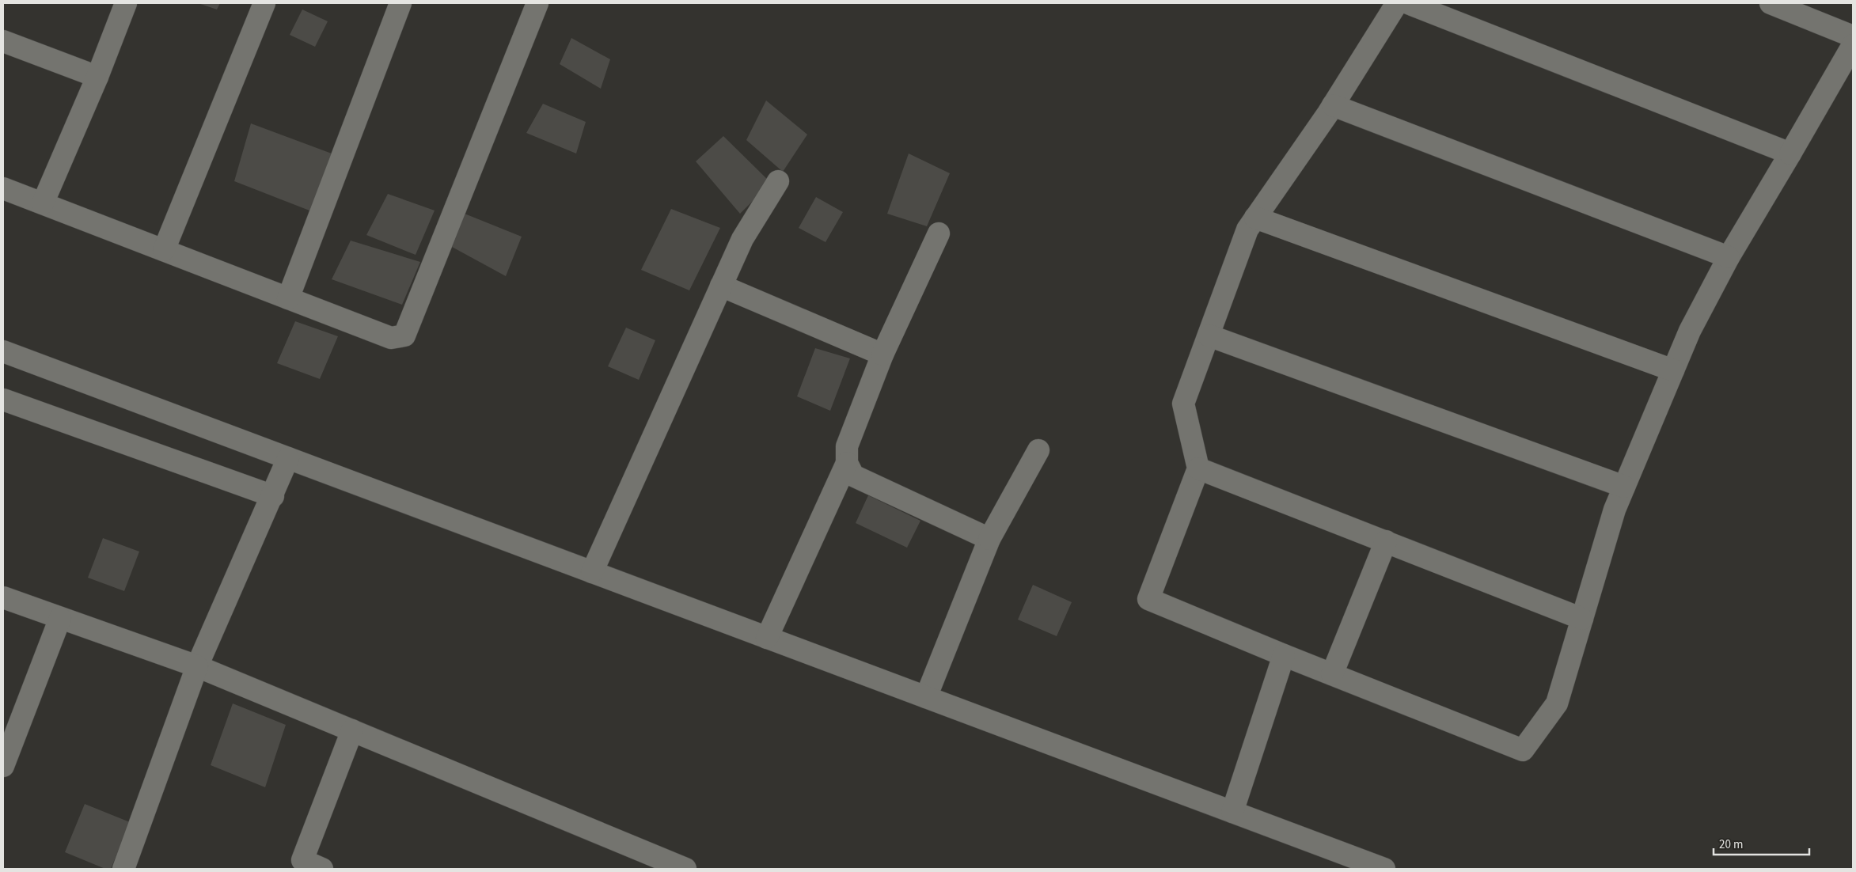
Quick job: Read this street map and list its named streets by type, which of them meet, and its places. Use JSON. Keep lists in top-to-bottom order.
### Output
{
  "scale_bar": "20 m"
}
